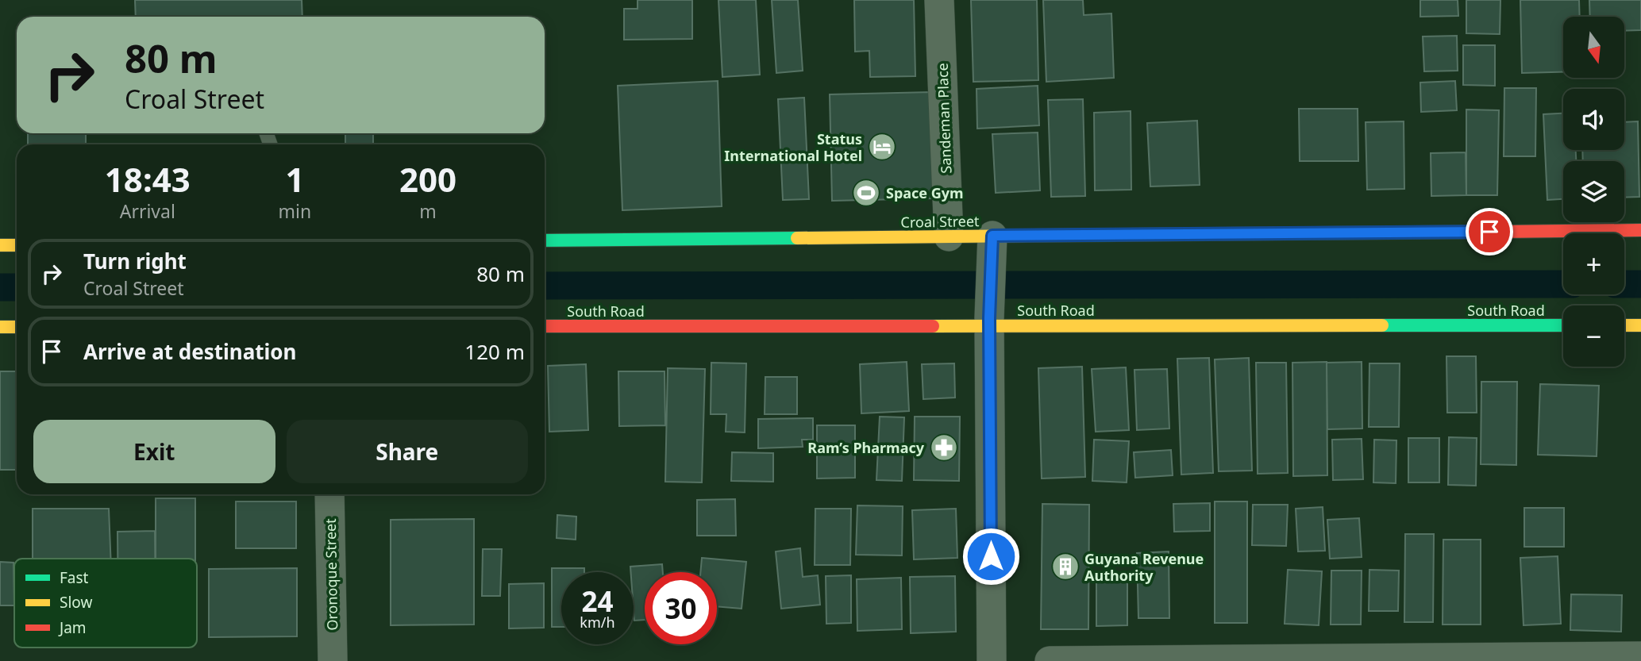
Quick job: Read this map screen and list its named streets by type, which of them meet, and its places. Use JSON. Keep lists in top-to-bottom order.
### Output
{
  "streets": {
    "street": [
      "Sandeman Place",
      "Croal Street",
      "South Road",
      "Oronoque Street"
    ]
  },
  "crossings": [
    ["Sandeman Place", "Croal Street"]
  ],
  "places": {
    "hotel": ["Status International Hotel"],
    "sports": ["Space Gym"],
    "pharmacy": ["Ram’s Pharmacy"],
    "building": ["Guyana Revenue Authority"]
  },
  "legend": ["Fast", "Slow", "Jam"],
  "north": "bottom",
  "page": {
    "map_buttons": ["+", "−"],
    "turn": ["80 m", "Croal Street"],
    "eta": [
      "18:43",
      "Arrival",
      "1",
      "min",
      "200",
      "m"
    ],
    "list": [
      {
        "name": "Turn right",
        "note": "Croal Street",
        "value": "80 m"
      },
      {
        "name": "Arrive at destination",
        "value": "120 m"
      }
    ],
    "buttons": ["Exit", "Share"],
    "speed": "24 km/h",
    "limit": "30"
  }
}
